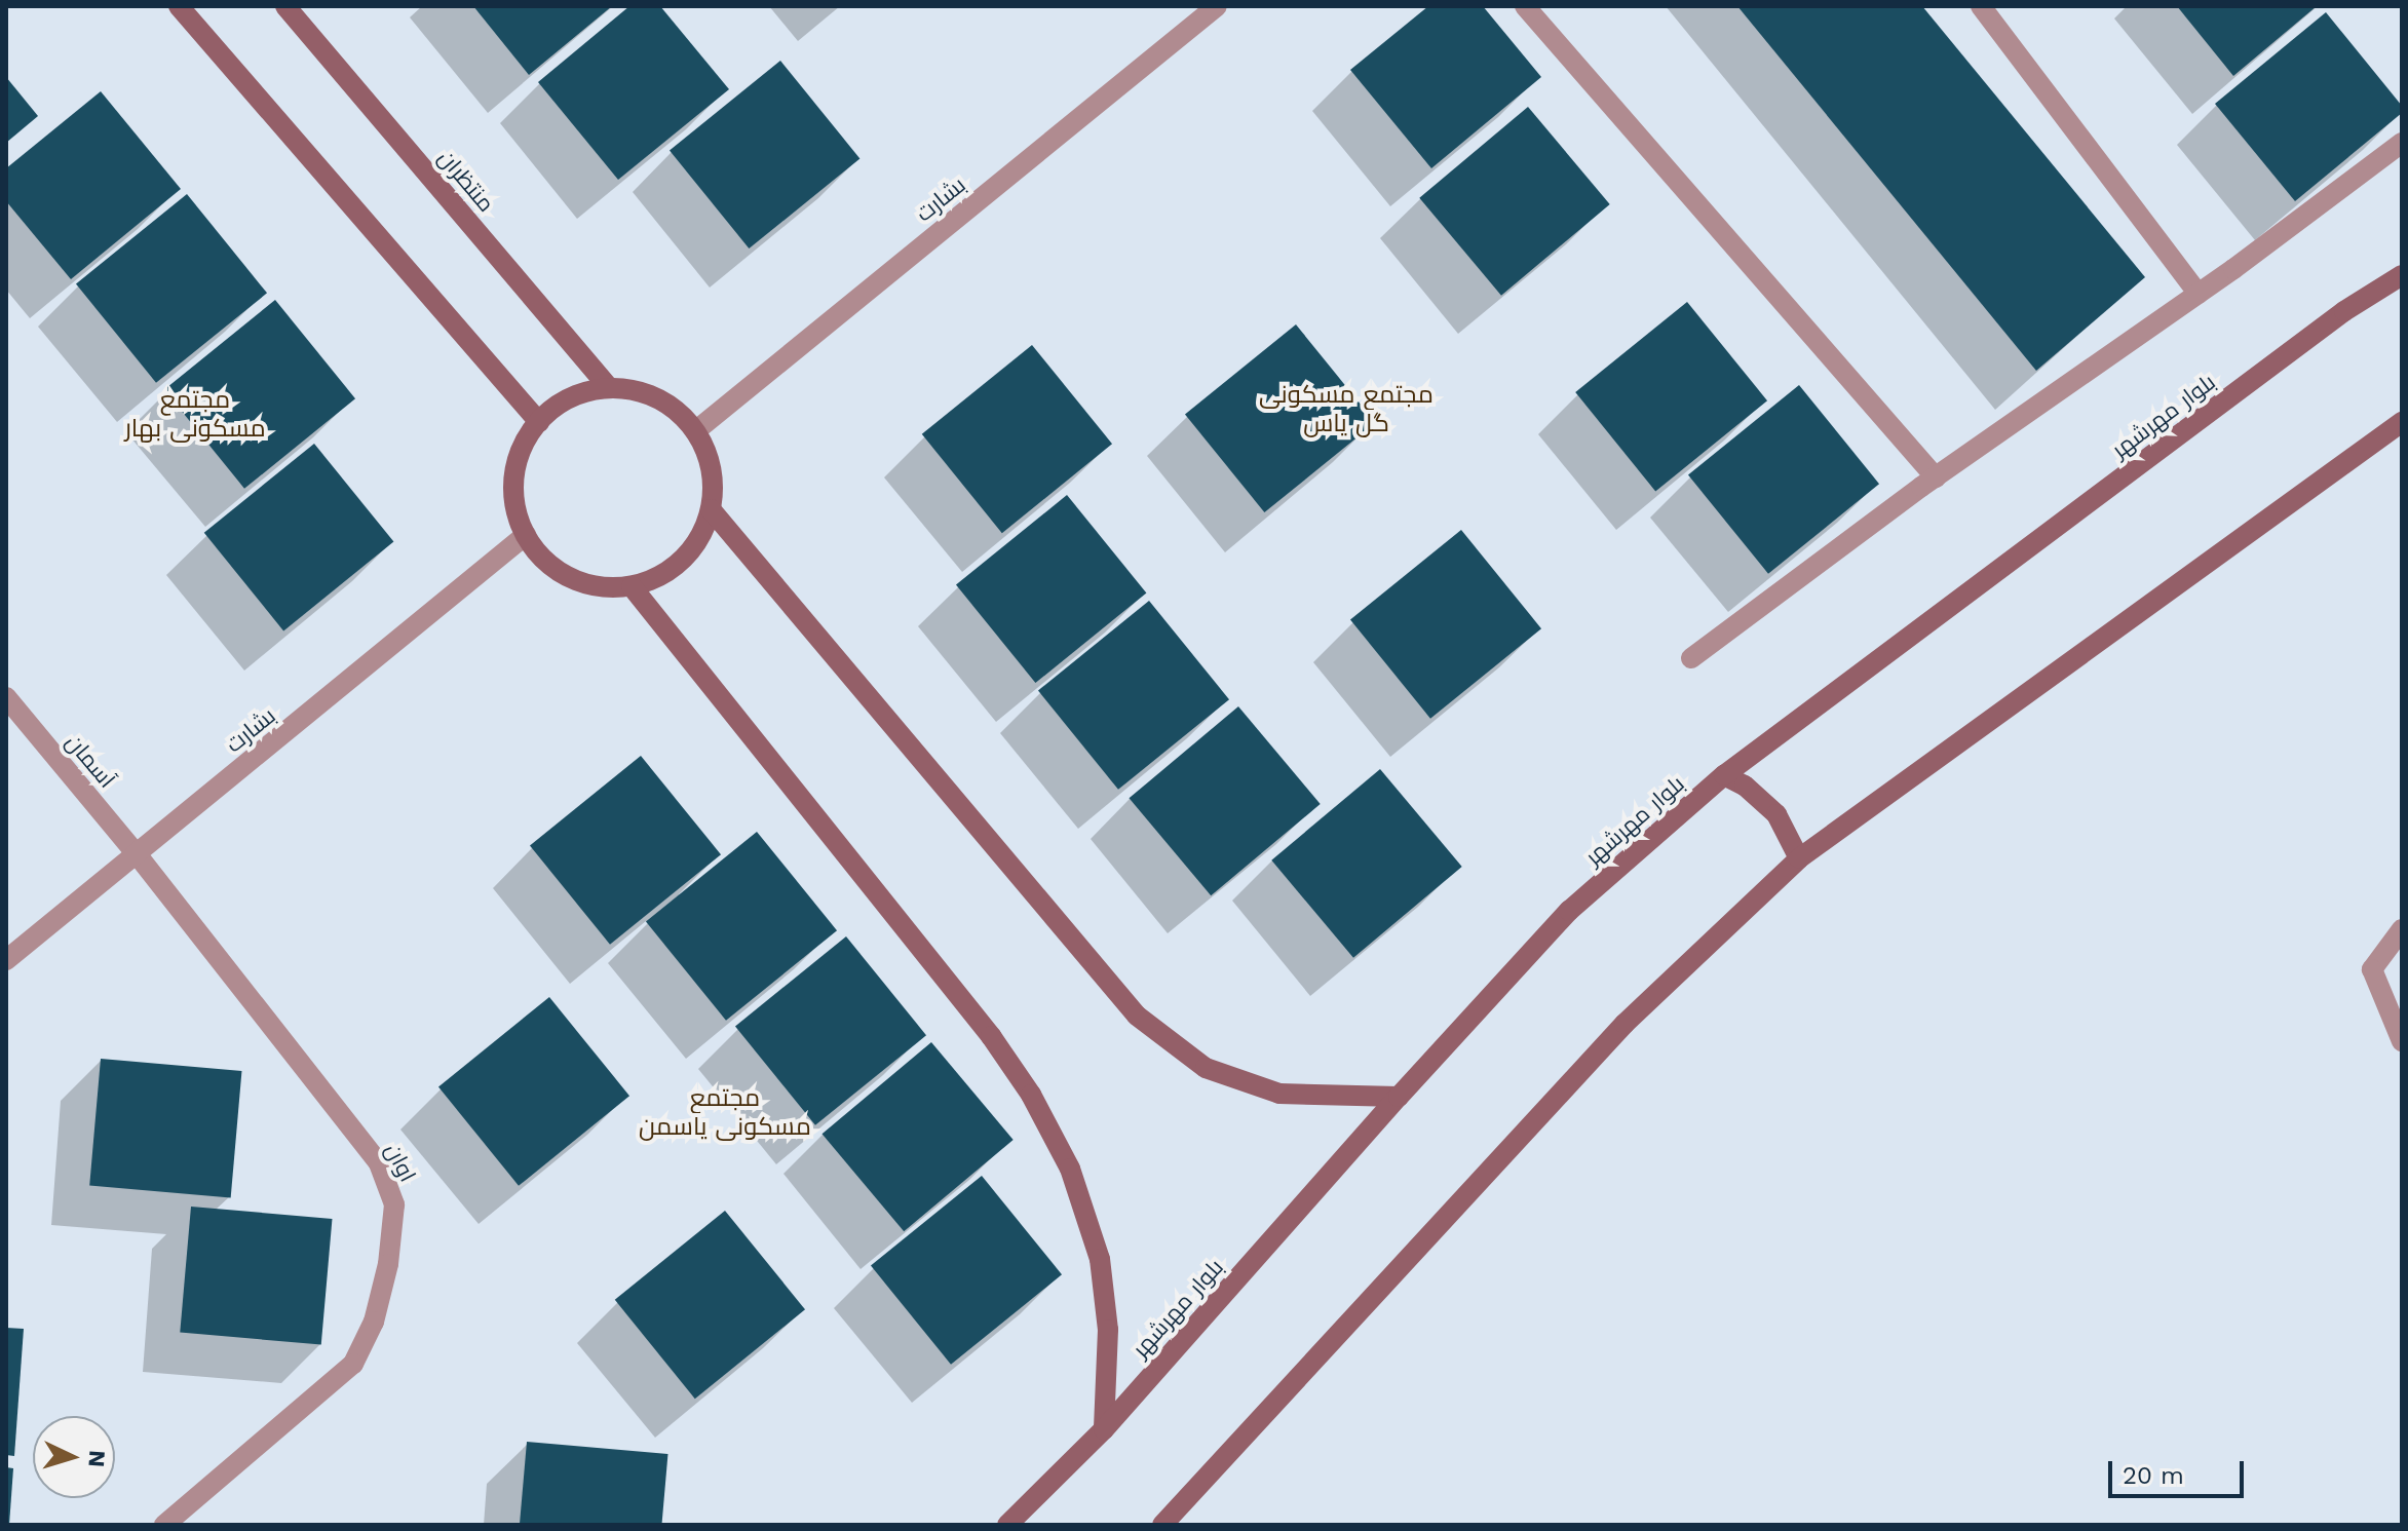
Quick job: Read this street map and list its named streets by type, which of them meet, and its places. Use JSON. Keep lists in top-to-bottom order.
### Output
{
  "streets": {
    "main road": ["منتظران", "بلوار مهرشهر"],
    "street": ["بشارت", "آسمان", "اوان"]
  },
  "crossings": [
    ["منتظران", "بشارت"],
    ["بشارت", "آسمان"],
    ["بشارت", "اوان"],
    ["آسمان", "اوان"]
  ],
  "districts": ["مجتمع مسکونی گل یاس", "مجتمع مسکونی بهار", "مجتمع مسکونی یاسمن"],
  "scale_bar": "20 m",
  "north": "right"
}
